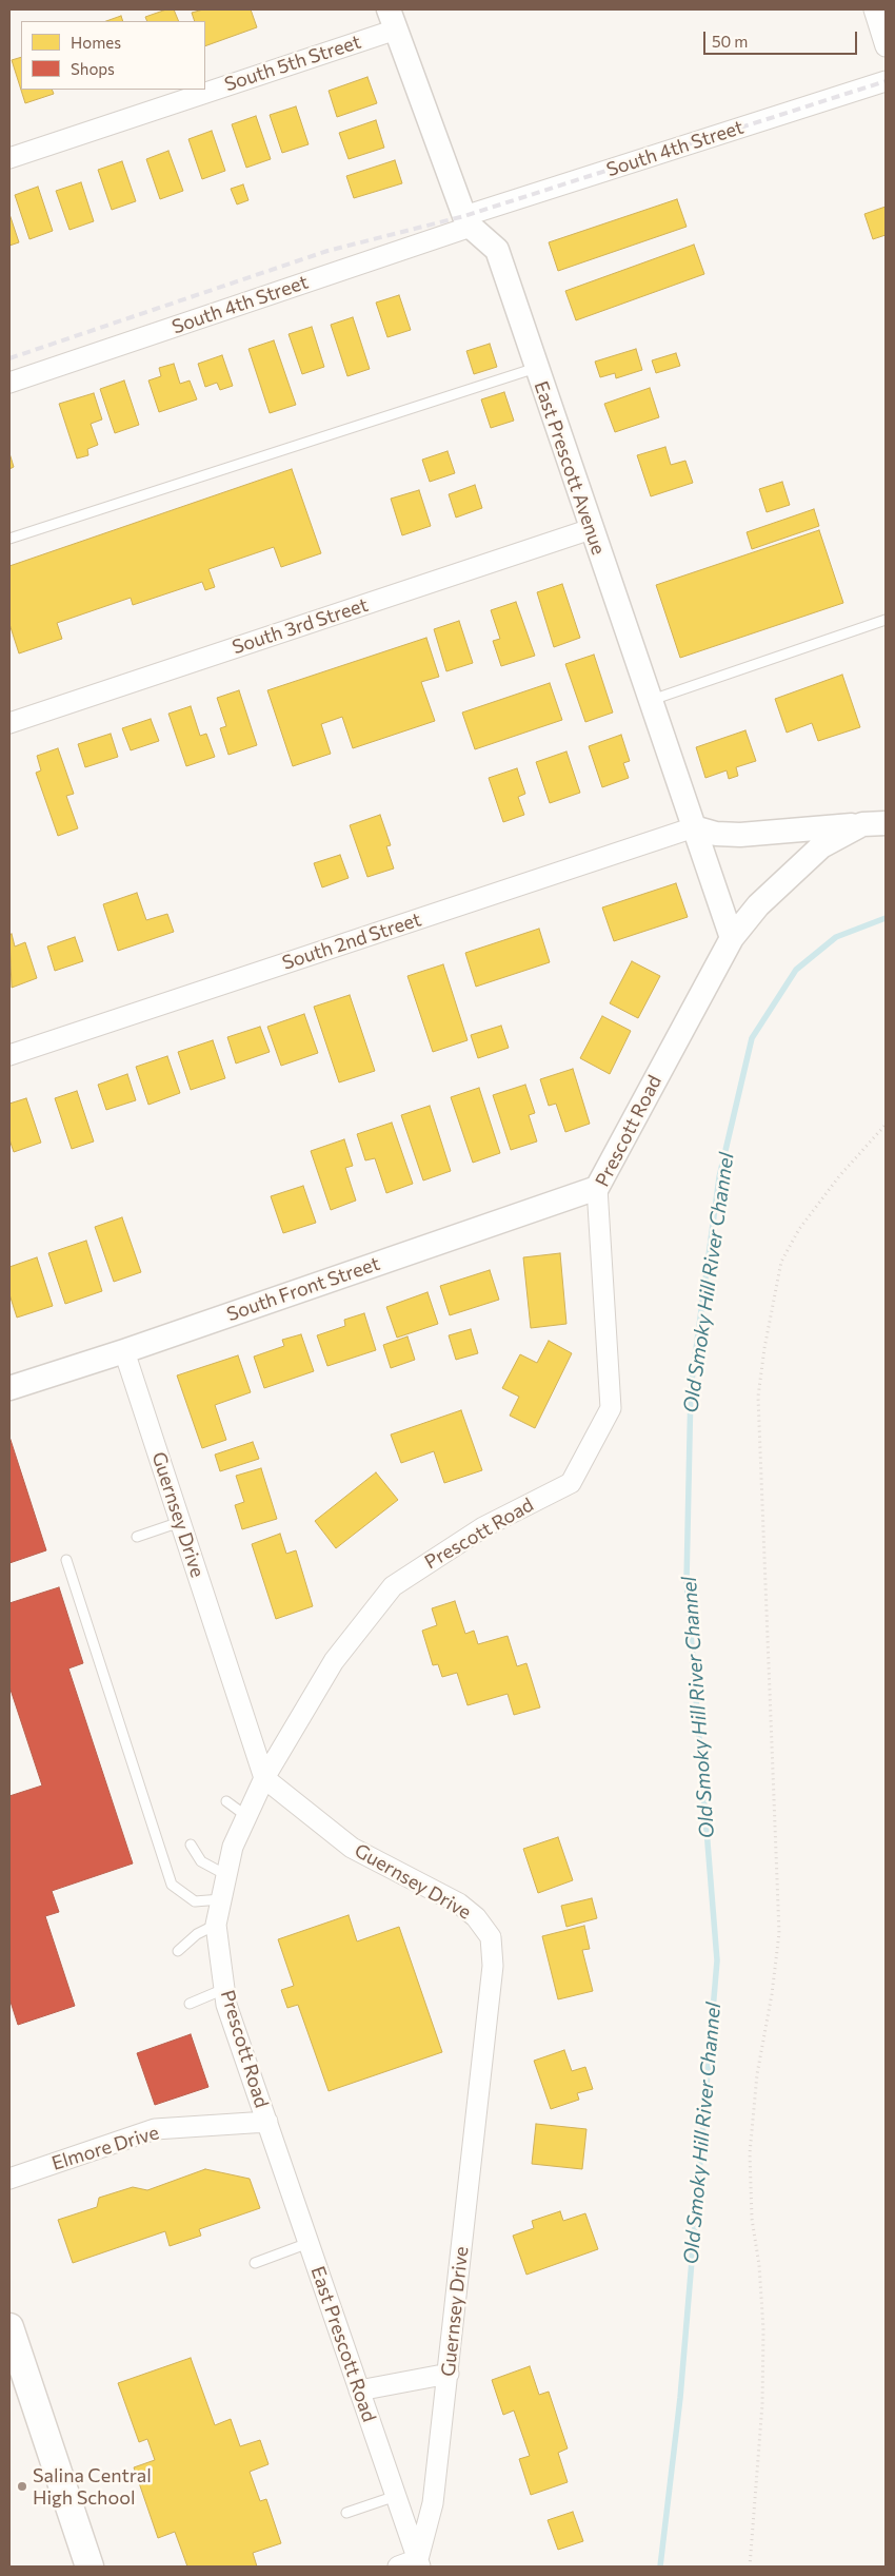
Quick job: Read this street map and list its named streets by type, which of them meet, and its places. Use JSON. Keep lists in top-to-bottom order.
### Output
{
  "streets": {
    "street": [
      "South 5th Street",
      "South 4th Street",
      "East Prescott Avenue",
      "South 3rd Street",
      "South 2nd Street",
      "Prescott Road",
      "South Front Street",
      "Guernsey Drive",
      "Elmore Drive",
      "East Prescott Road"
    ]
  },
  "crossings": [
    ["South 5th Street", "East Prescott Avenue"],
    ["South 4th Street", "East Prescott Avenue"],
    ["East Prescott Avenue", "South 3rd Street"],
    ["East Prescott Avenue", "South 2nd Street"],
    ["East Prescott Avenue", "Prescott Road"],
    ["Prescott Road", "South Front Street"],
    ["Prescott Road", "Guernsey Drive"],
    ["Prescott Road", "Elmore Drive"],
    ["Prescott Road", "East Prescott Road"],
    ["South Front Street", "Guernsey Drive"],
    ["Guernsey Drive", "East Prescott Road"],
    ["Elmore Drive", "East Prescott Road"]
  ],
  "water": ["Old Smoky Hill River Channel"],
  "places": ["Salina Central High School"],
  "legend": ["Homes", "Shops"],
  "scale_bar": "50 m"
}
